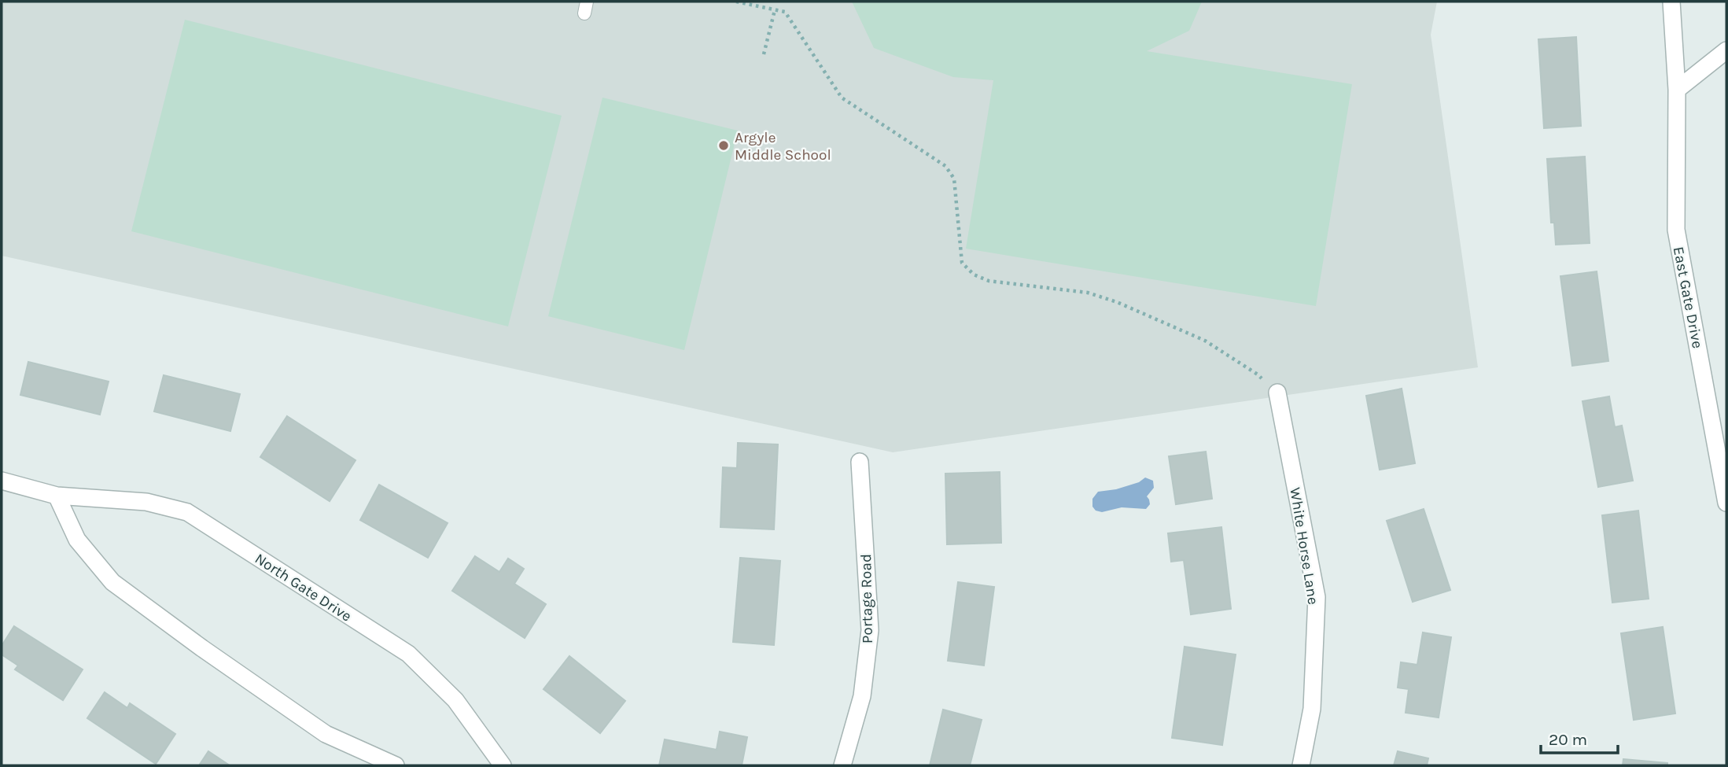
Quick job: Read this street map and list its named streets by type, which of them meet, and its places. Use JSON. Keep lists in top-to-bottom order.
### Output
{
  "streets": {
    "street": [
      "East Gate Drive",
      "White Horse Lane",
      "North Gate Drive",
      "Portage Road"
    ]
  },
  "places": ["Argyle Middle School"],
  "scale_bar": "20 m"
}
